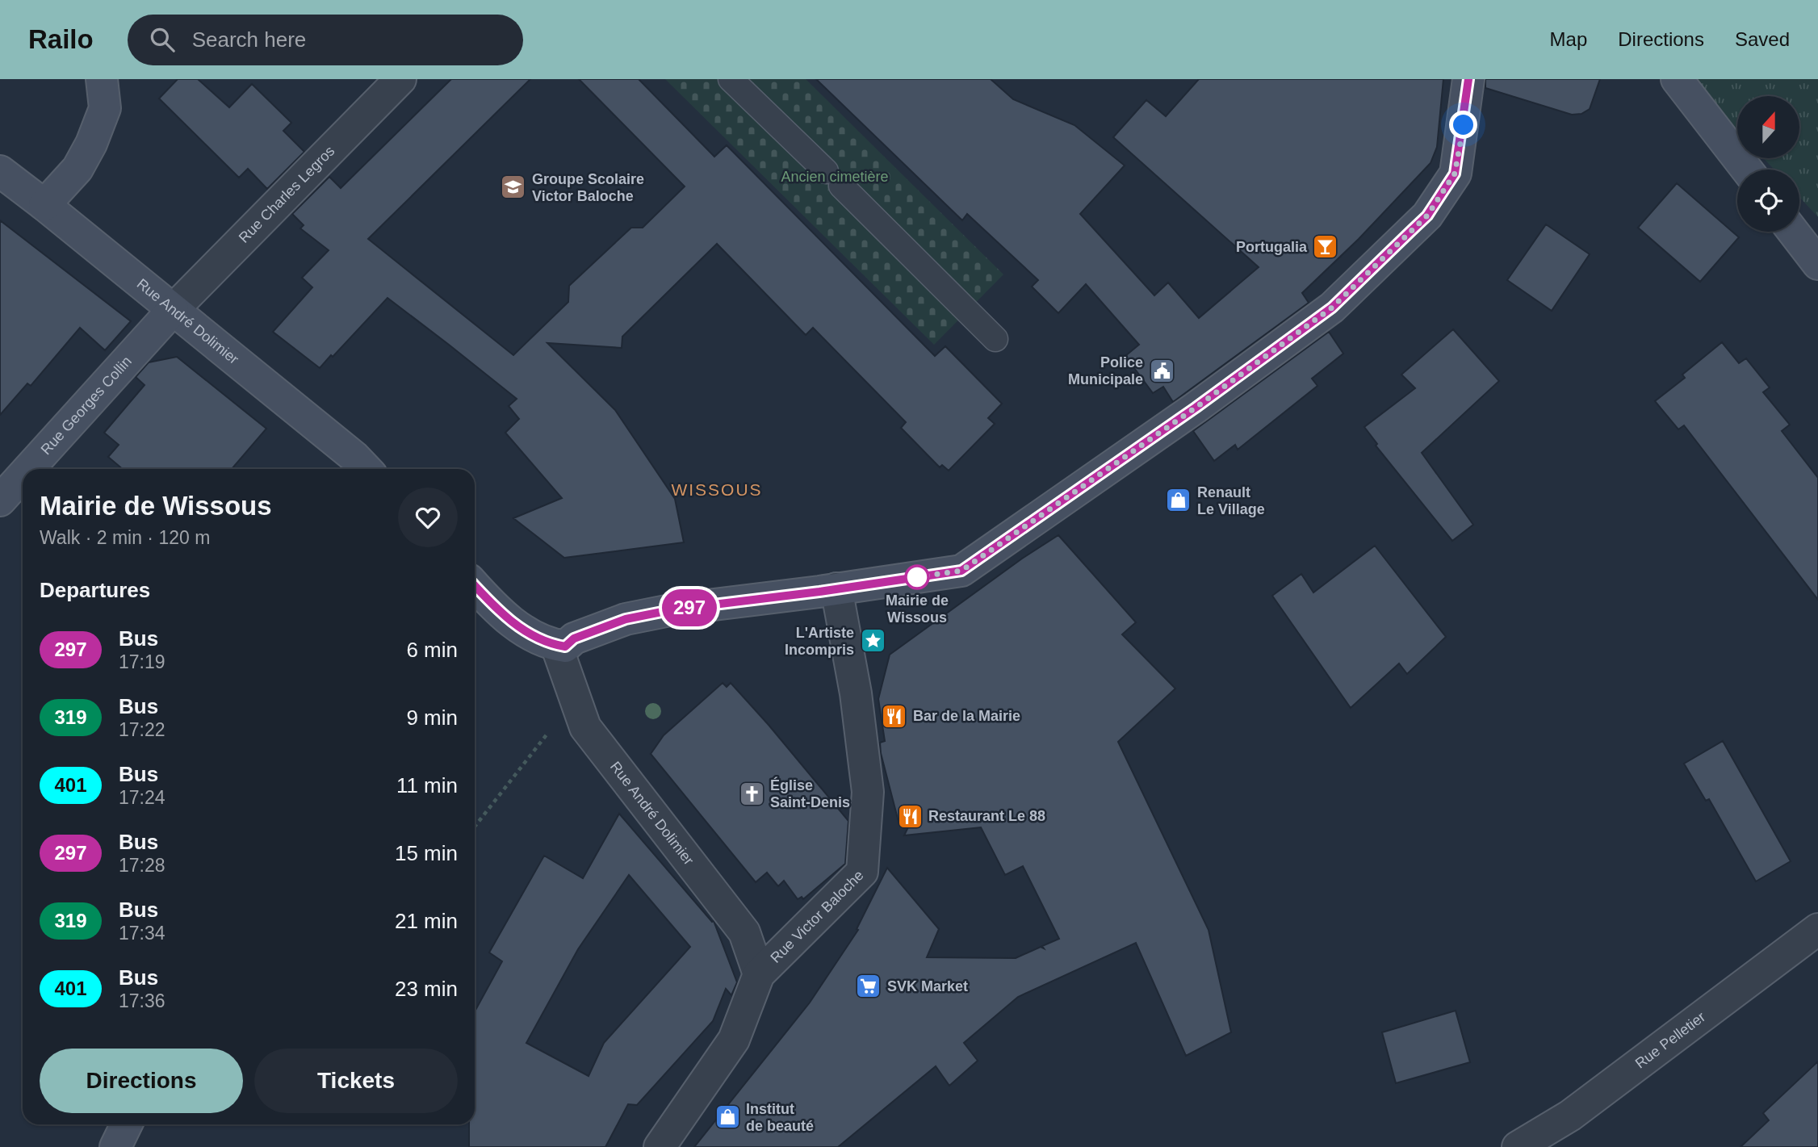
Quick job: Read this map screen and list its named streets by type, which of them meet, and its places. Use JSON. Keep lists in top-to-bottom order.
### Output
{
  "streets": {
    "street": [
      "Rue Charles Legros",
      "Rue André Dolimier",
      "Rue Georges Collin",
      "Rue Victor Baloche",
      "Rue Pelletier"
    ]
  },
  "crossings": [
    ["Rue Charles Legros", "Rue André Dolimier"],
    ["Rue Charles Legros", "Rue Georges Collin"],
    ["Rue André Dolimier", "Rue Georges Collin"],
    ["Rue André Dolimier", "Rue Victor Baloche"]
  ],
  "districts": ["WISSOUS"],
  "parks": ["Ancien cimetière"],
  "places": {
    "school or university": ["Groupe Scolaire Victor Baloche"],
    "bar": ["Portugalia"],
    "public building": ["Police Municipale"],
    "shop": ["Renault Le Village", "Institut de beauté"],
    "other": ["Mairie de Wissous"],
    "place": ["L'Artiste Incompris"],
    "restaurant": ["Bar de la Mairie", "Restaurant Le 88"],
    "church": ["Église Saint-Denis"],
    "supermarket": ["SVK Market"]
  },
  "lines": ["bus line 297"],
  "north": "top",
  "page": {
    "header": "Railo",
    "search": "Search here",
    "nav": ["Map", "Directions", "Saved"],
    "on_map": "297",
    "heading": [
      ["Mairie de Wissous", "Walk · 2 min · 120 m"],
      "Departures"
    ],
    "list": [
      {
        "mark": "297",
        "name": "Bus",
        "note": "17:19",
        "value": "6 min"
      },
      {
        "mark": "319",
        "name": "Bus",
        "note": "17:22",
        "value": "9 min"
      },
      {
        "mark": "401",
        "name": "Bus",
        "note": "17:24",
        "value": "11 min"
      },
      {
        "mark": "297",
        "name": "Bus",
        "note": "17:28",
        "value": "15 min"
      },
      {
        "mark": "319",
        "name": "Bus",
        "note": "17:34",
        "value": "21 min"
      },
      {
        "mark": "401",
        "name": "Bus",
        "note": "17:36",
        "value": "23 min"
      }
    ],
    "buttons": ["Directions", "Tickets"]
  }
}
